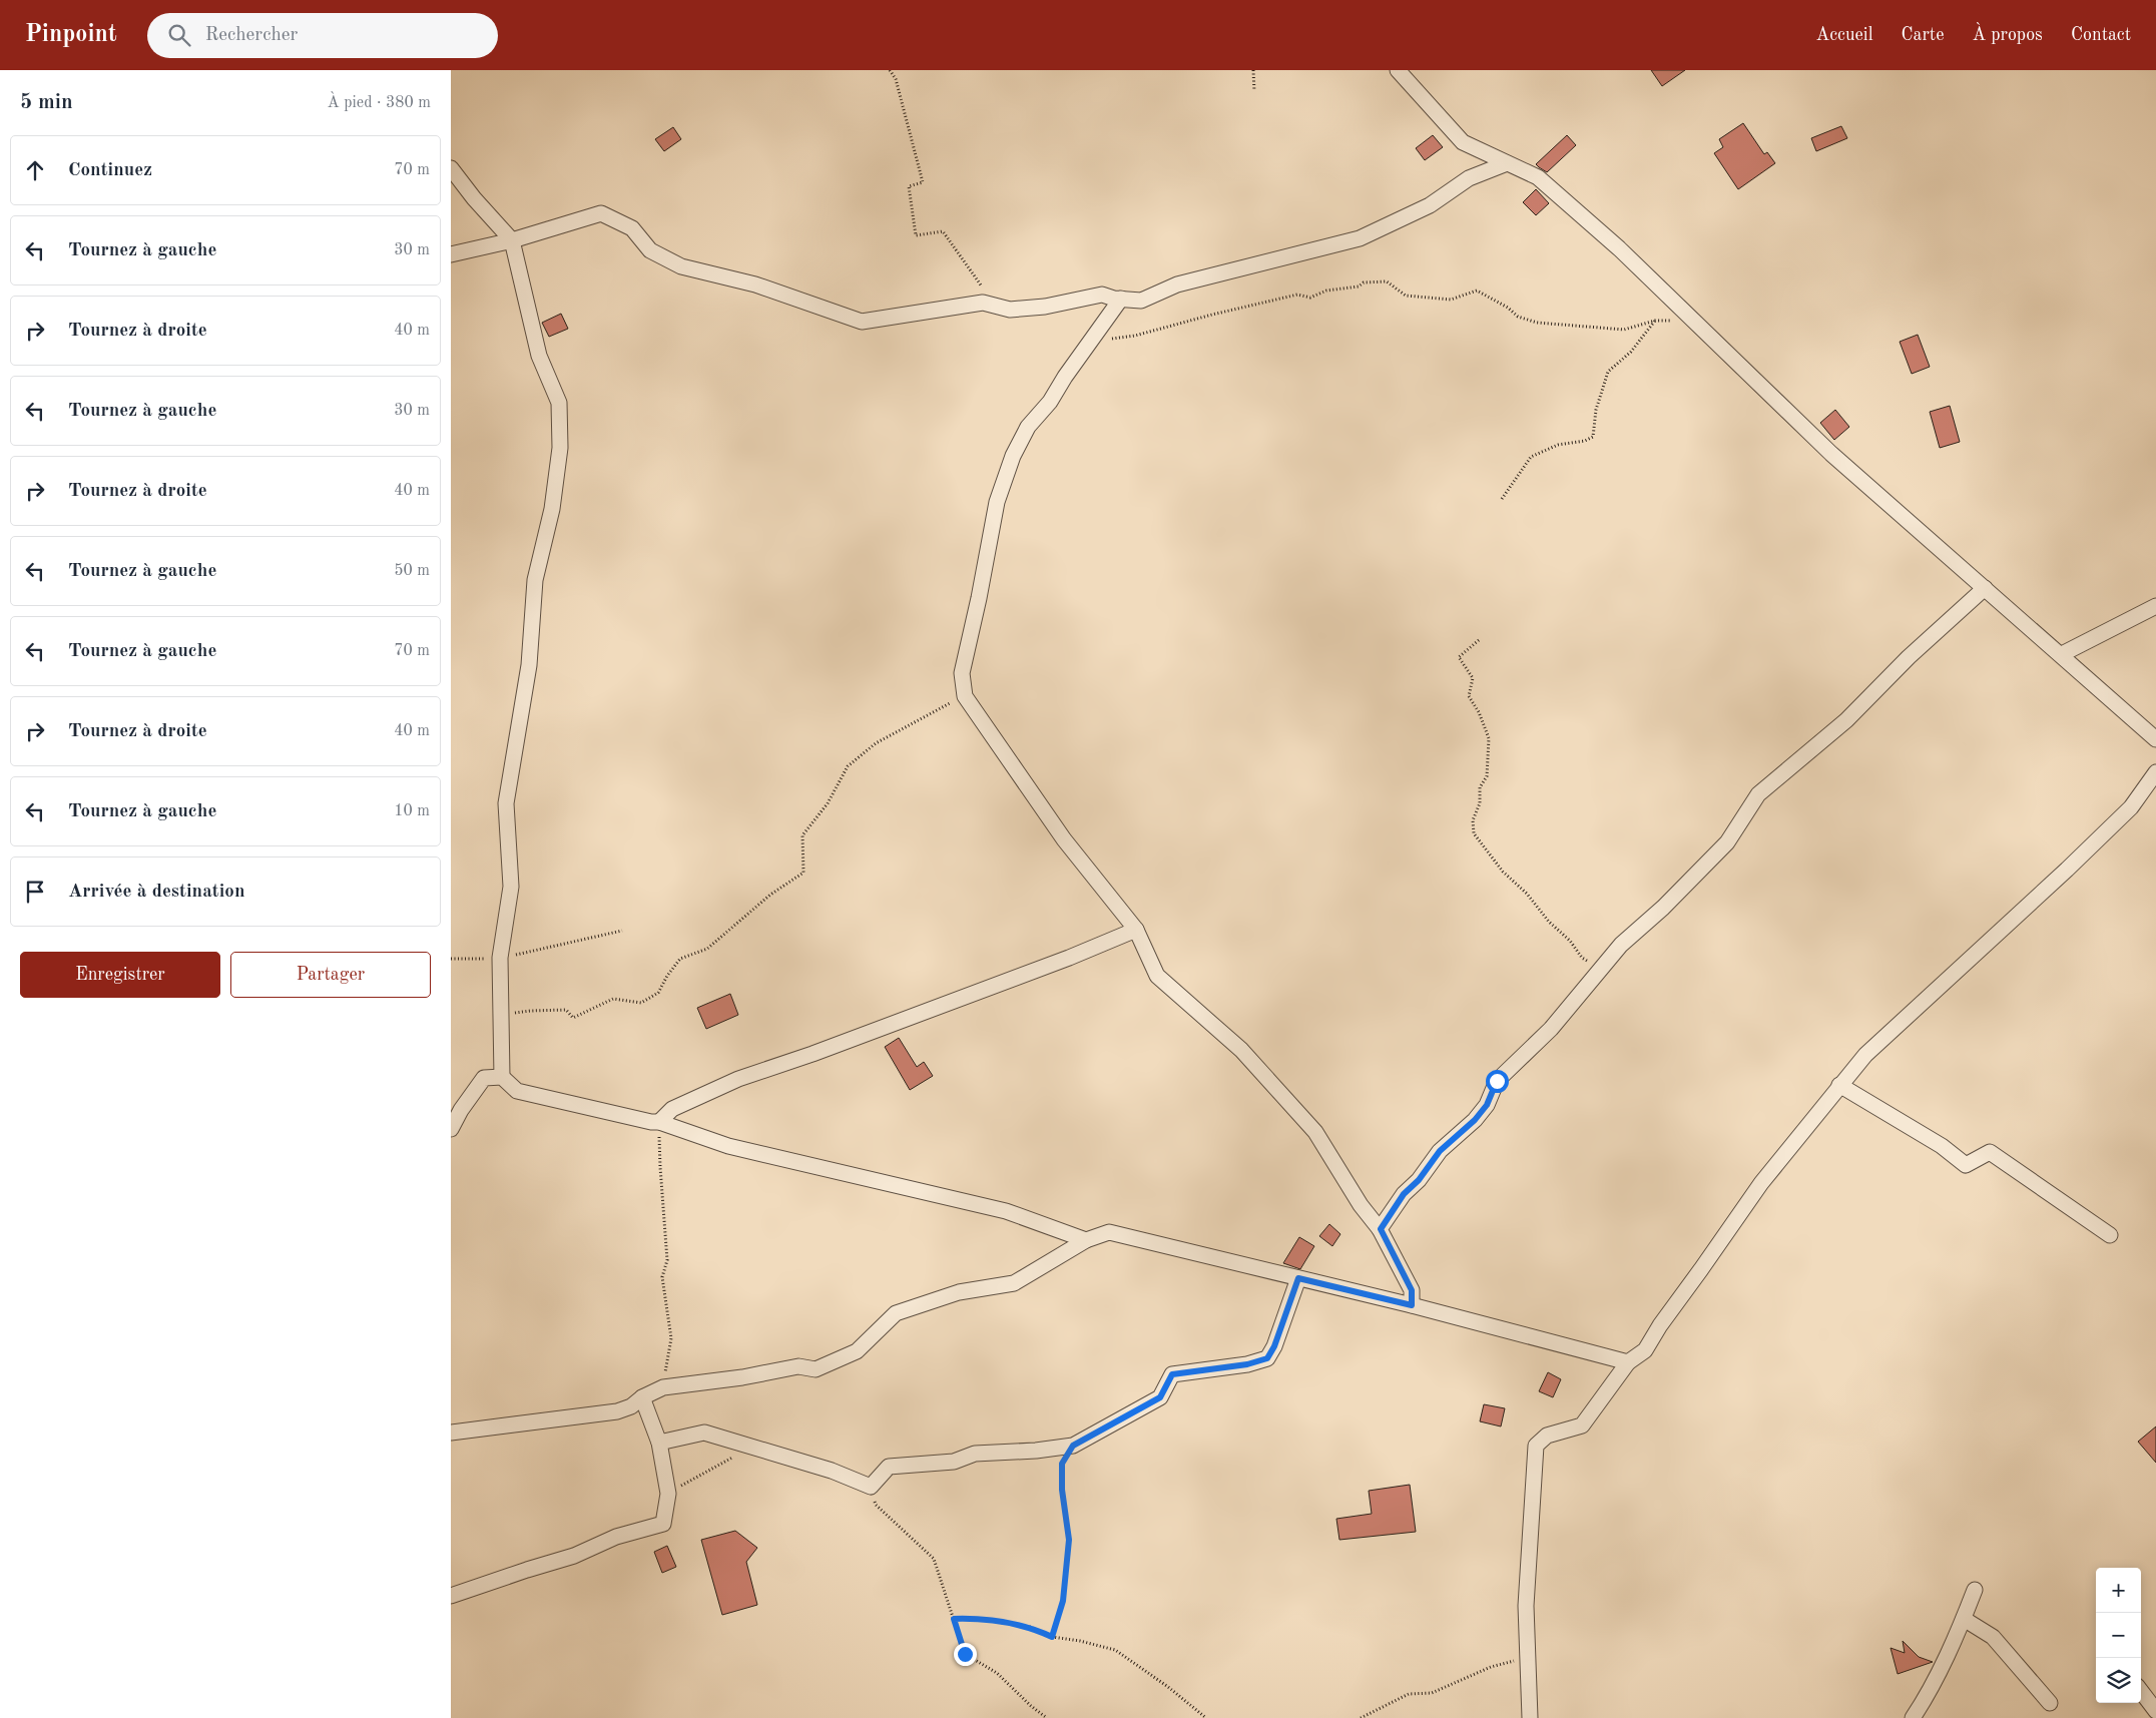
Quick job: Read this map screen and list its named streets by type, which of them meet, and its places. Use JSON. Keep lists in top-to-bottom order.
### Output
{
  "page": {
    "header": "Pinpoint",
    "search": "Rechercher",
    "nav": [
      "Accueil",
      "Carte",
      "À propos",
      "Contact"
    ],
    "heading": ["5 min", "À pied · 380 m"],
    "list": [
      ["Continuez", "70 m"],
      ["Tournez à gauche", "30 m"],
      ["Tournez à droite", "40 m"],
      ["Tournez à gauche", "30 m"],
      ["Tournez à droite", "40 m"],
      ["Tournez à gauche", "50 m"],
      ["Tournez à gauche", "70 m"],
      ["Tournez à droite", "40 m"],
      ["Tournez à gauche", "10 m"],
      "Arrivée à destination"
    ],
    "buttons": ["Enregistrer", "Partager"],
    "map_buttons": ["+", "−"]
  }
}
